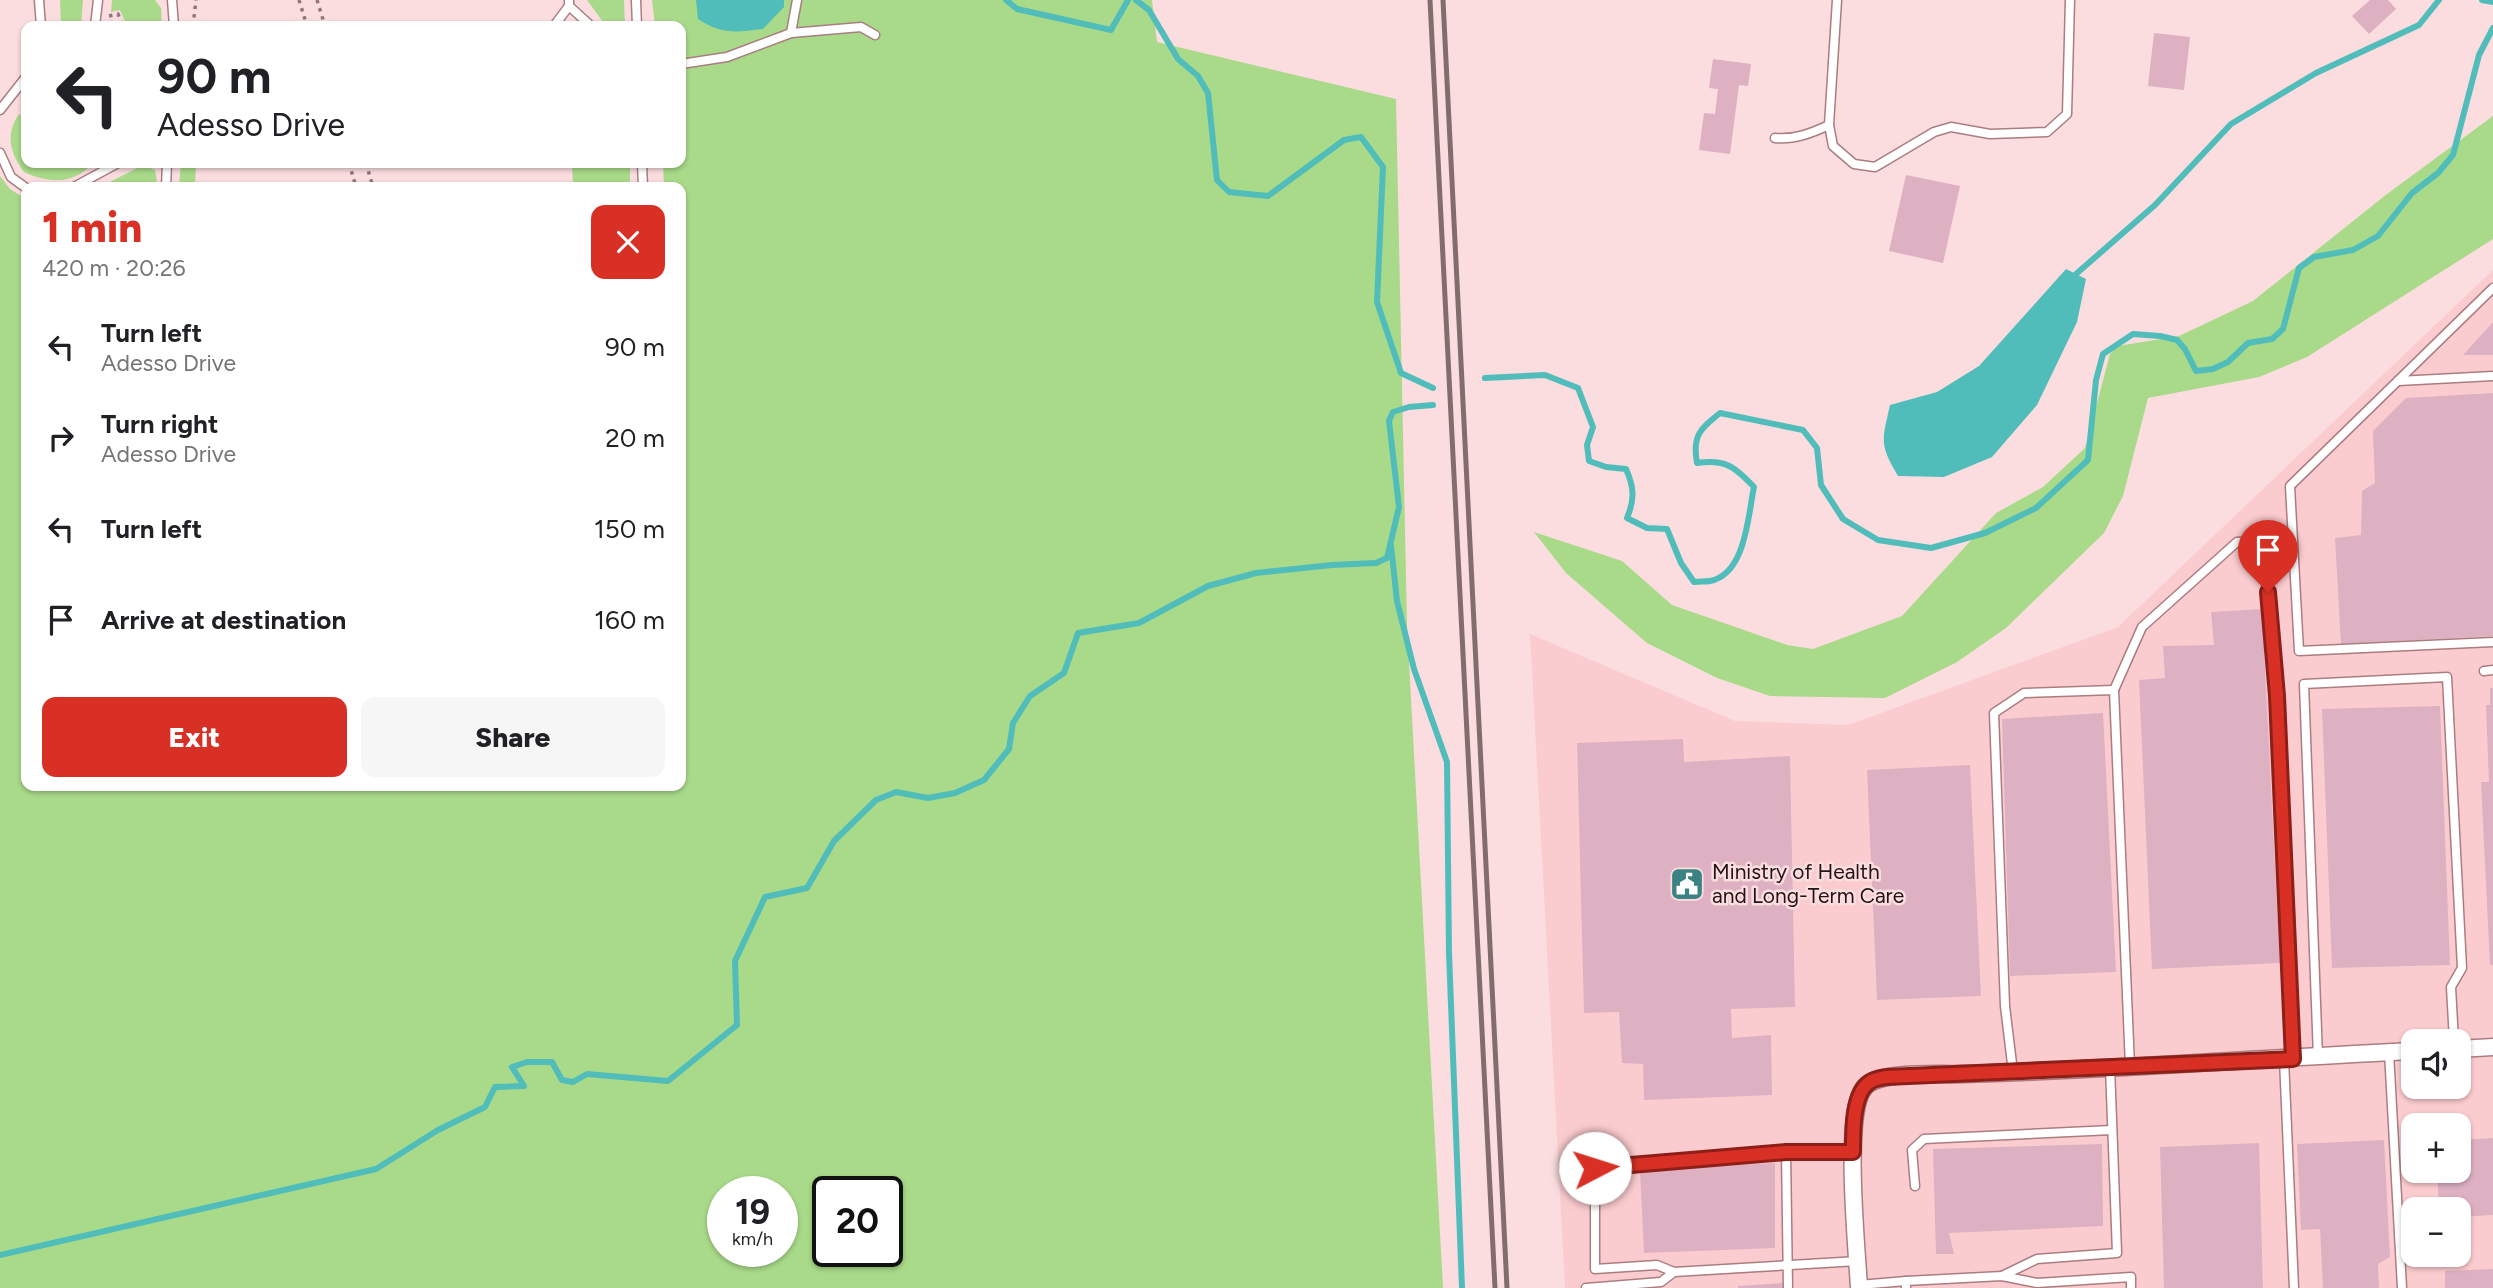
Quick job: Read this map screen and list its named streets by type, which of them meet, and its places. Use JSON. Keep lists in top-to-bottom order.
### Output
{
  "places": {
    "public building": ["Ministry of Health and Long-Term Care"]
  },
  "page": {
    "turn": ["90 m", "Adesso Drive"],
    "heading": ["1 min", "420 m · 20:26"],
    "list": [
      {
        "name": "Turn left",
        "note": "Adesso Drive",
        "value": "90 m"
      },
      {
        "name": "Turn right",
        "note": "Adesso Drive",
        "value": "20 m"
      },
      {
        "name": "Turn left",
        "value": "150 m"
      },
      {
        "name": "Arrive at destination",
        "value": "160 m"
      }
    ],
    "buttons": ["Exit", "Share"],
    "map_buttons": ["+", "−"],
    "speed": "19 km/h",
    "limit": "20"
  }
}
